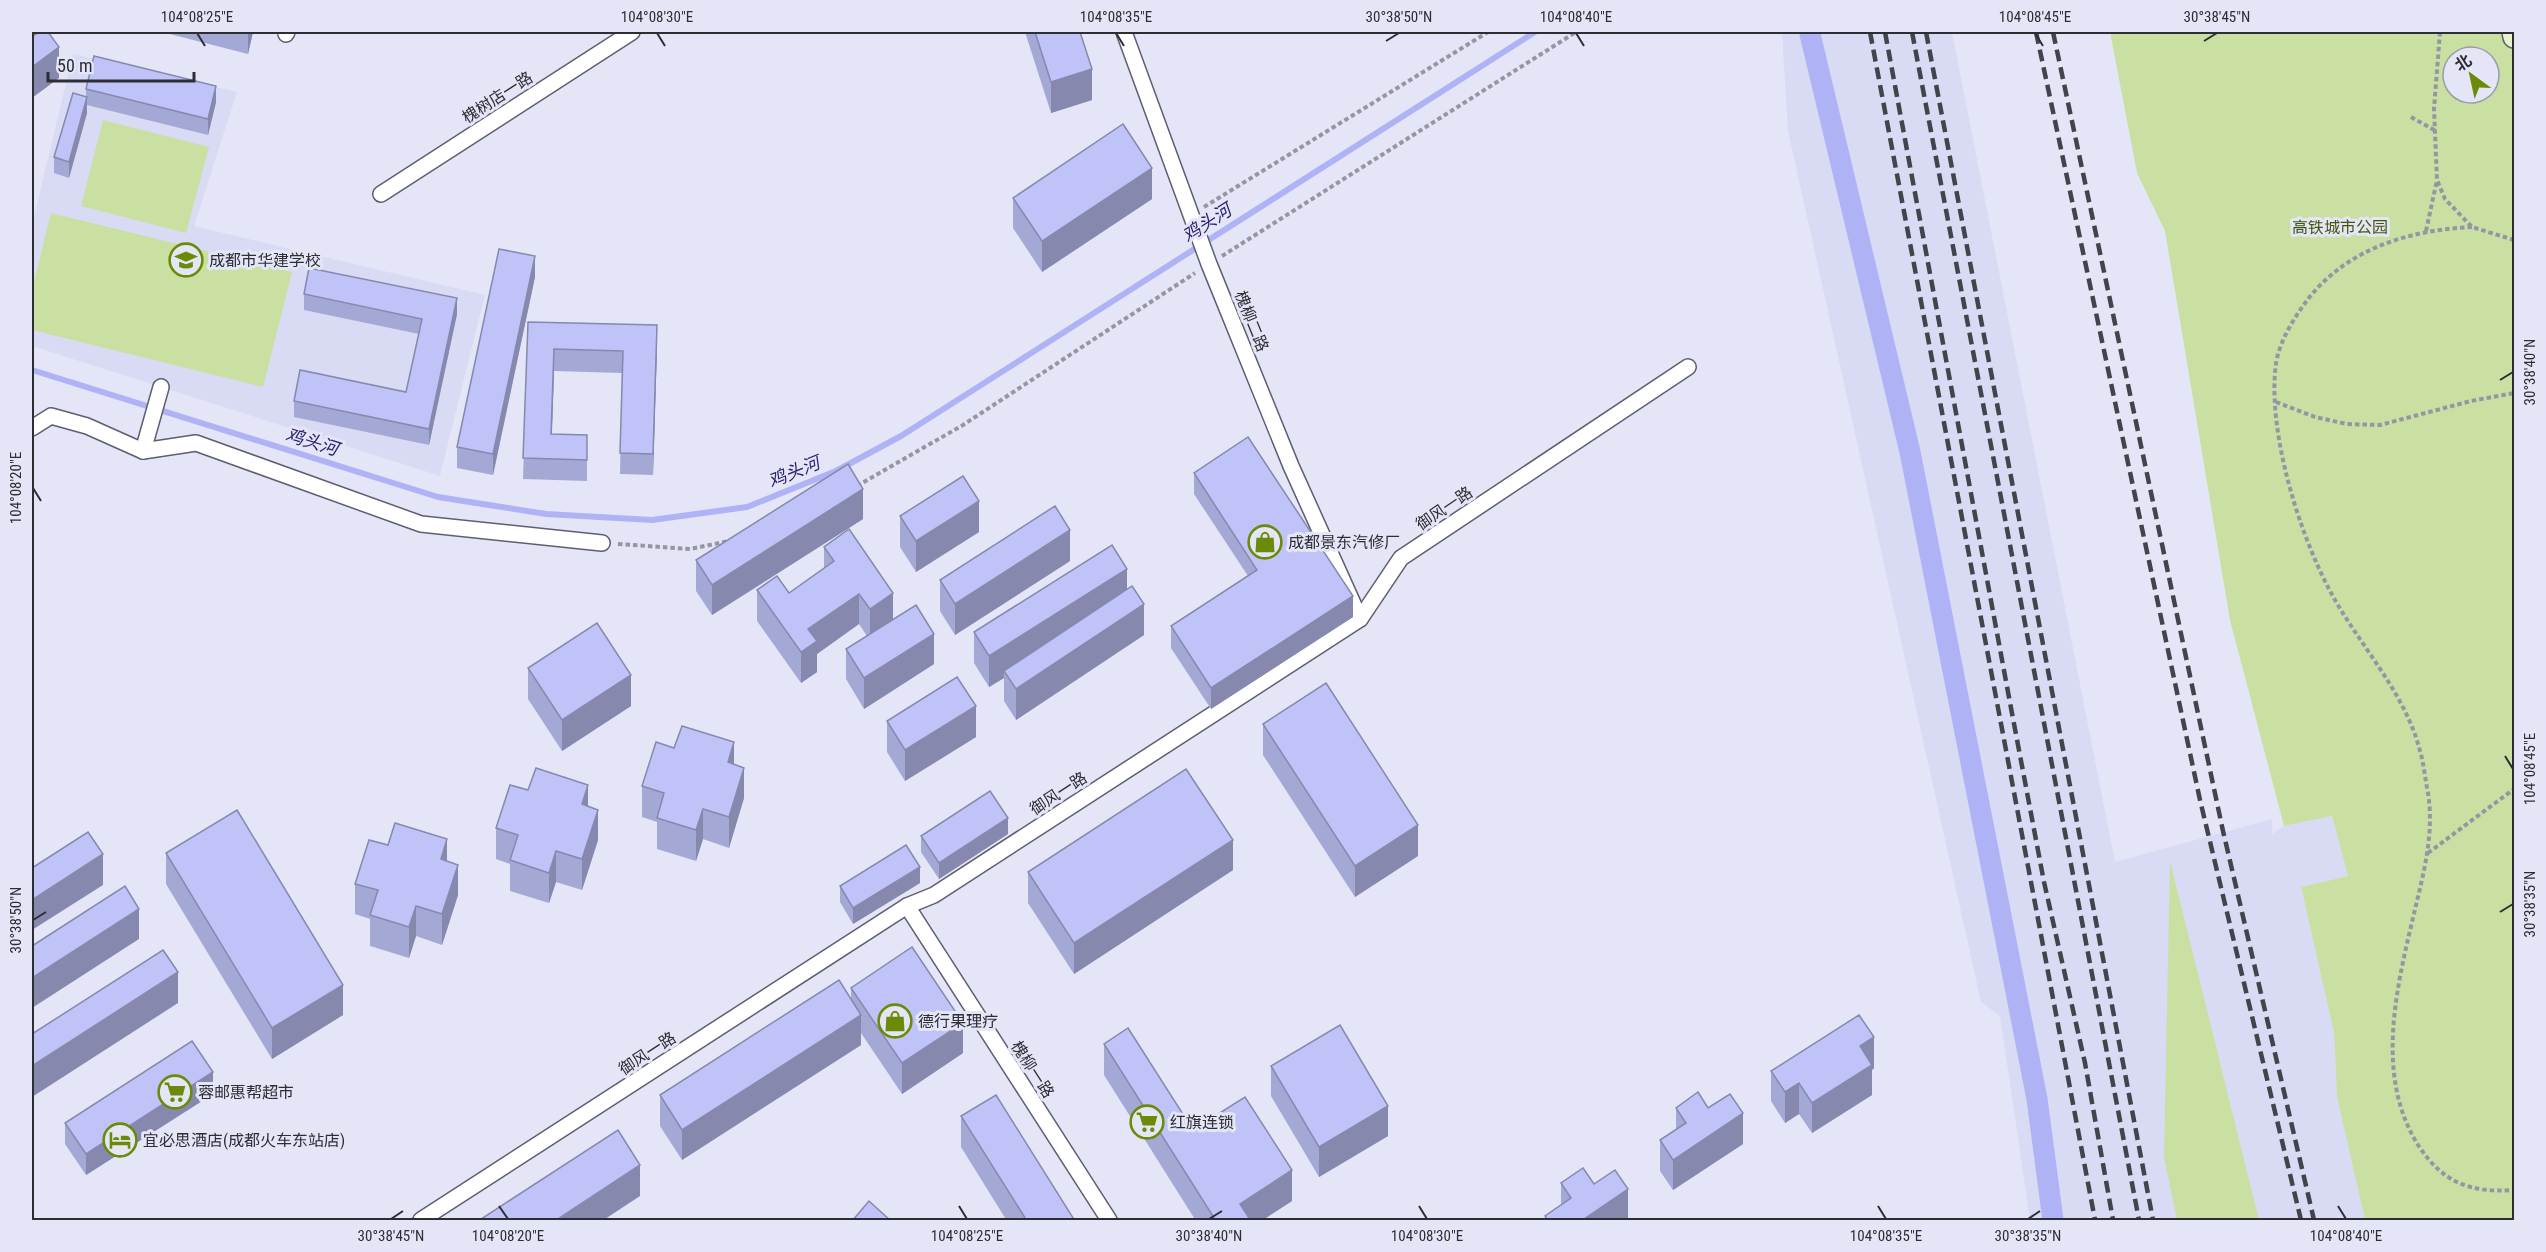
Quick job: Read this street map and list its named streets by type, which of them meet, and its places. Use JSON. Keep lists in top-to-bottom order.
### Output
{
  "streets": {
    "street": [
      "槐树店一路",
      "槐柳二路",
      "御风一路",
      "槐柳一路"
    ]
  },
  "crossings": [
    ["槐柳二路", "御风一路"],
    ["御风一路", "槐柳一路"]
  ],
  "water": ["鸡头河"],
  "parks": ["高铁城市公园"],
  "places": {
    "school or university": ["成都市华建学校"],
    "shop": ["成都景东汽修厂", "德行果理疗"],
    "supermarket": ["蓉邮惠帮超市", "红旗连锁"],
    "hotel": ["宜必思酒店(成都火车东站店)"]
  },
  "scale_bar": "50 m",
  "north": "top left",
  "coordinates": [
    "104°08'25\"E",
    "104°08'30\"E",
    "104°08'35\"E",
    "30°38'50\"N",
    "104°08'40\"E",
    "104°08'45\"E",
    "30°38'45\"N",
    "30°38'40\"N",
    "104°08'20\"E",
    "30°38'35\"N"
  ]
}
